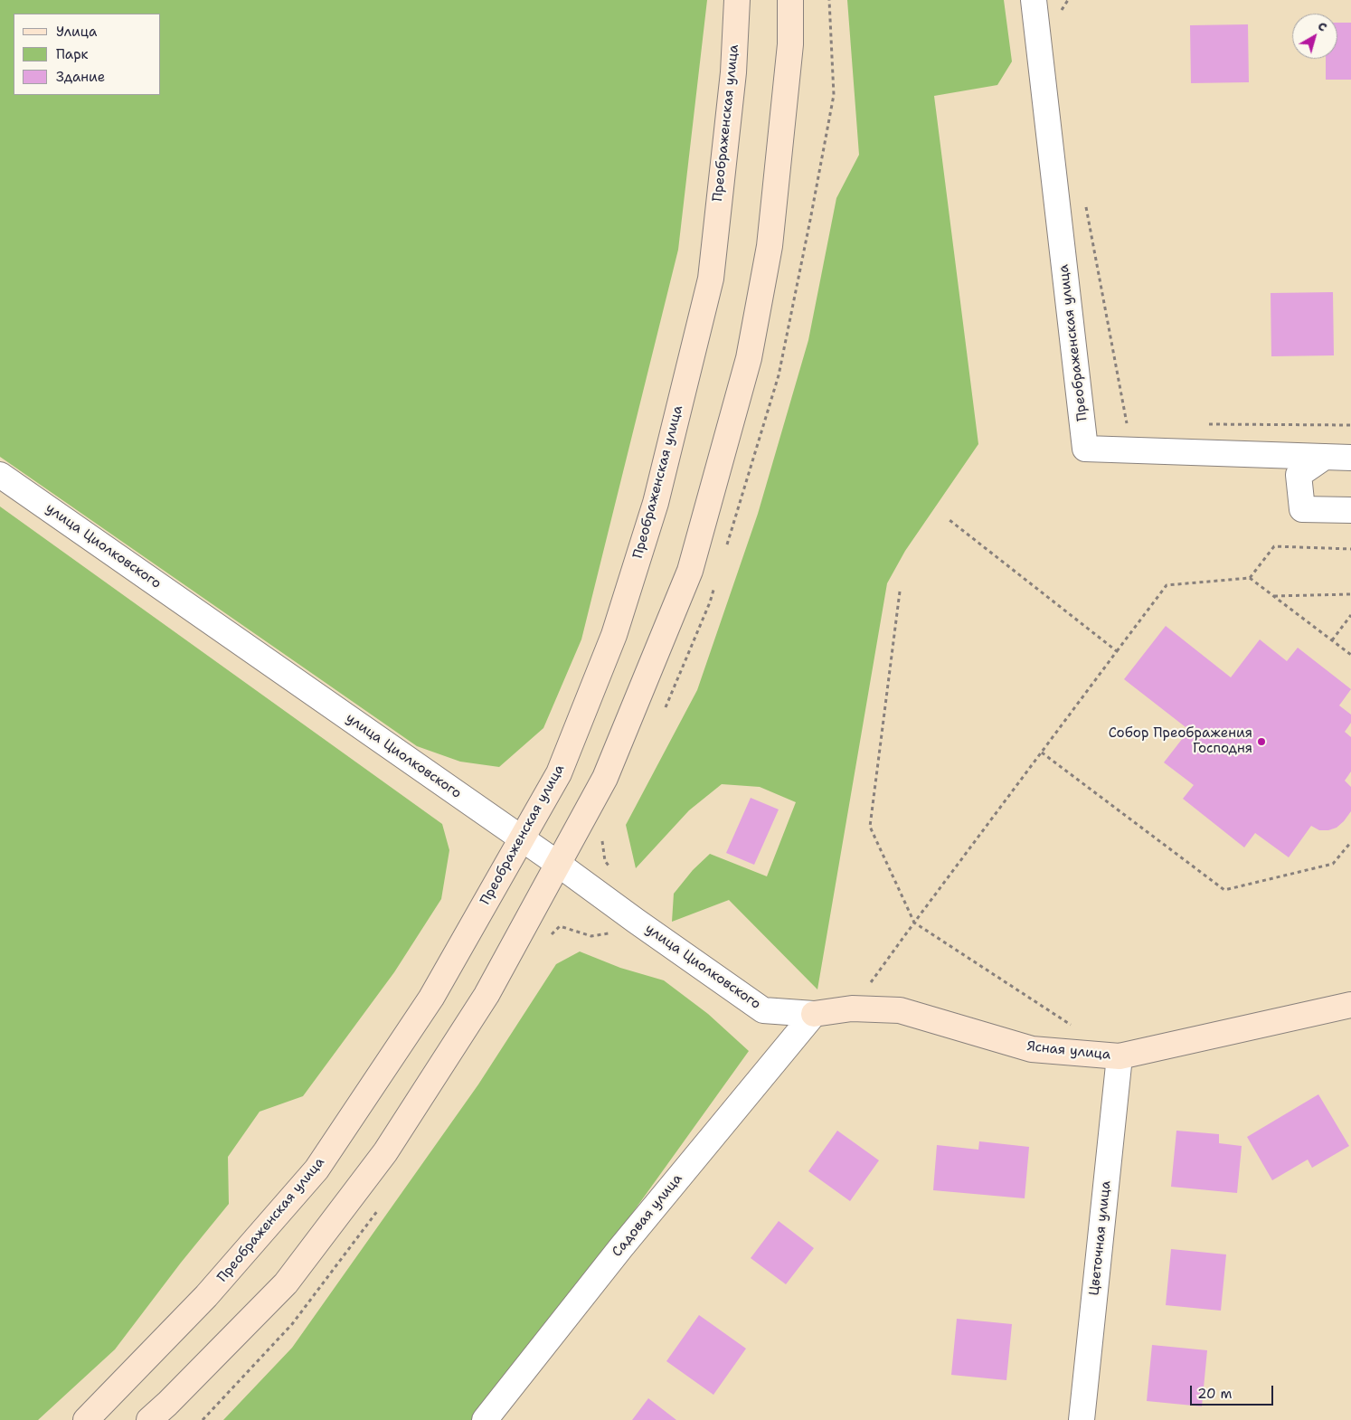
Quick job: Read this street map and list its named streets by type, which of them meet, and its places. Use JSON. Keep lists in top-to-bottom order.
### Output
{
  "streets": {
    "main road": ["Преображенская улица", "Ясная улица"],
    "street": ["улица Циолковского", "Садовая улица", "Цветочная улица"]
  },
  "crossings": [
    ["Преображенская улица", "улица Циолковского"],
    ["улица Циолковского", "Ясная улица"],
    ["улица Циолковского", "Садовая улица"],
    ["Ясная улица", "Садовая улица"],
    ["Ясная улица", "Цветочная улица"]
  ],
  "places": ["Собор Преображения Господня"],
  "legend": ["Улица", "Парк", "Здание"],
  "scale_bar": "20 m",
  "north": "top right"
}
